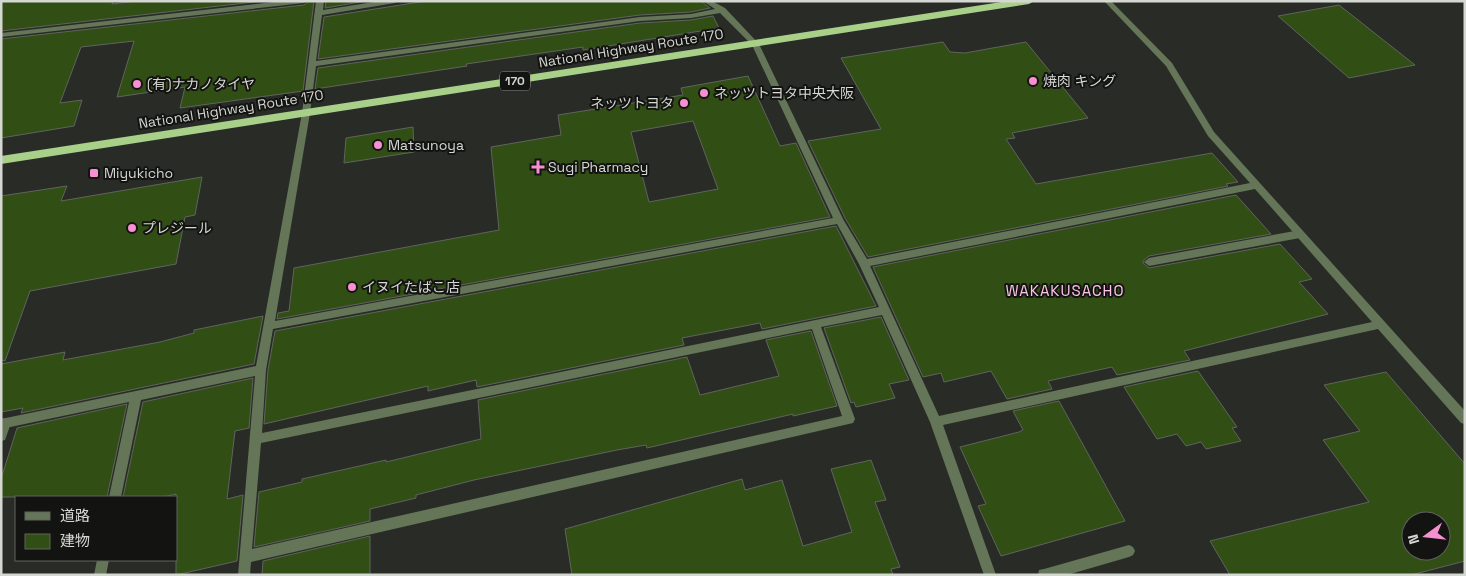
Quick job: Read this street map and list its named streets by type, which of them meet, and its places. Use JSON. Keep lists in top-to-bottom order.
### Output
{
  "streets": {
    "highway": ["National Highway Route 170", "170"]
  },
  "districts": ["WAKAKUSACHO"],
  "places": {
    "other": [
      "焼肉 キング",
      "(有)ナカノタイヤ",
      "ネッツトヨタ中央大阪",
      "ネッツトヨタ",
      "Matsunoya",
      "プレジール",
      "イヌイたばこ店"
    ],
    "health": ["Sugi Pharmacy"],
    "transit": ["Miyukicho"]
  },
  "legend": ["道路", "建物"],
  "north": "left"
}
